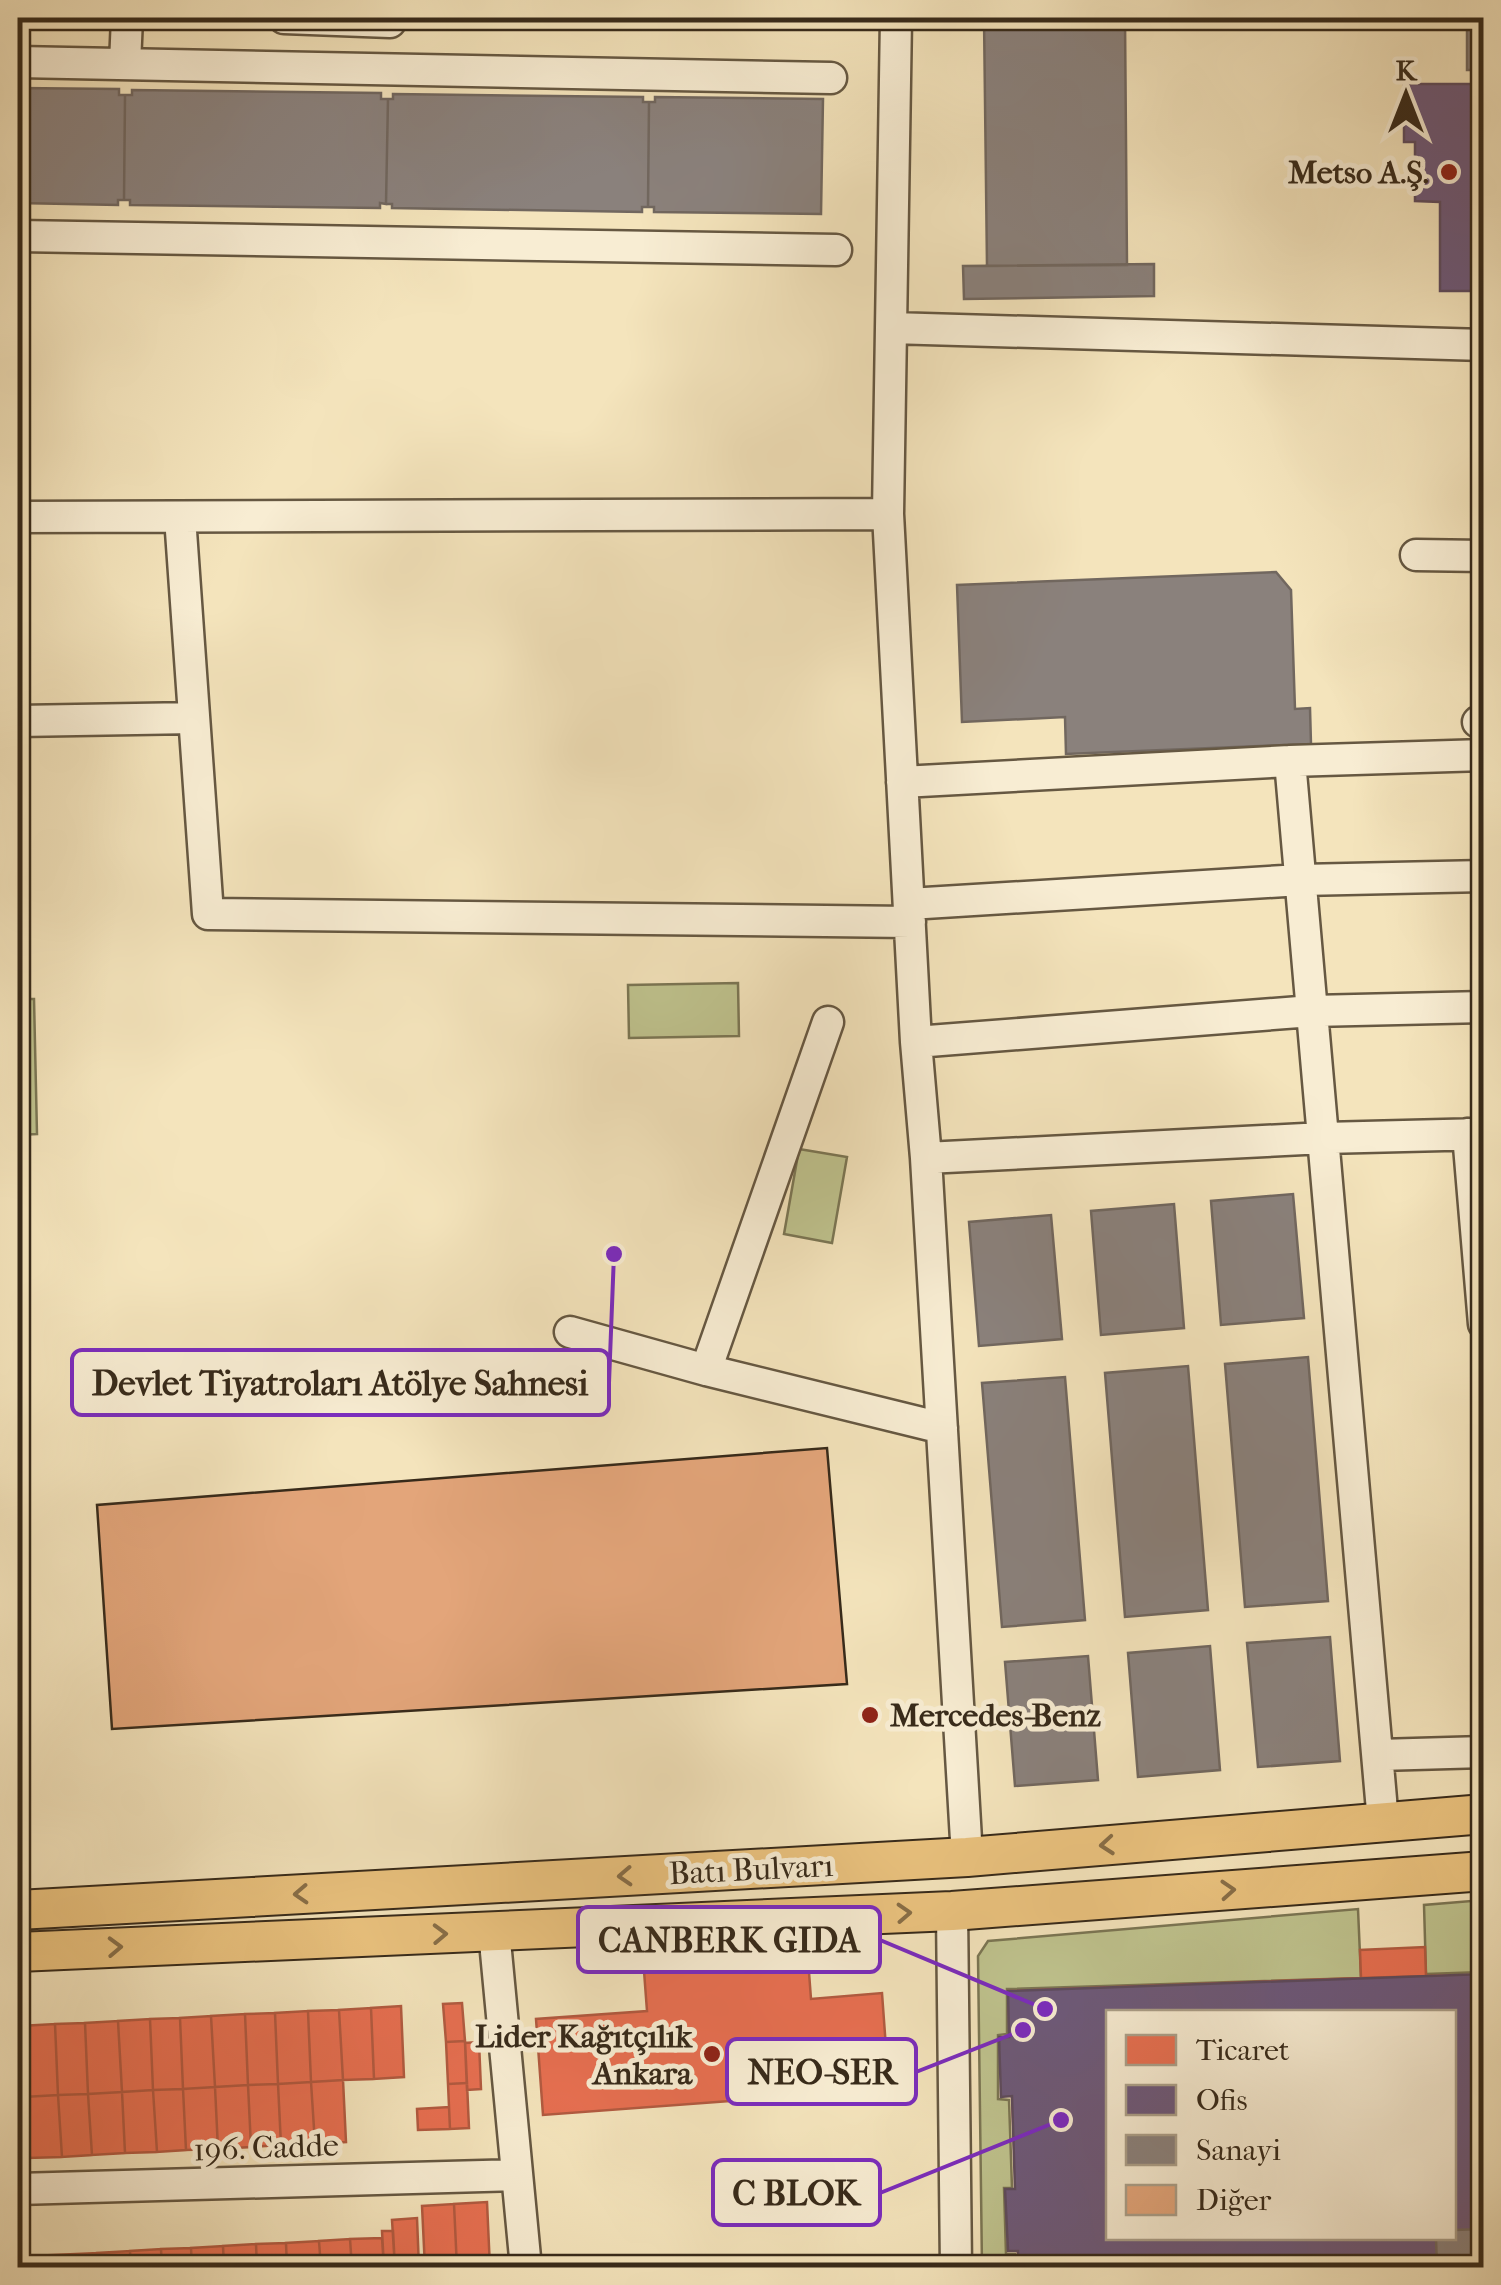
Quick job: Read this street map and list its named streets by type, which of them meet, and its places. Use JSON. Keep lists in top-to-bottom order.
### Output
{
  "streets": {
    "main road": ["Batı Bulvarı"],
    "street": ["196. Cadde"]
  },
  "places": [
    "Metso A.Ş.",
    "Devlet Tiyatroları Atölye Sahnesi",
    "Mercedes-Benz",
    "CANBERK GIDA",
    "NEO-SER",
    "Lider Kağıtçılık Ankara",
    "C BLOK"
  ],
  "legend": [
    "Ticaret",
    "Ofis",
    "Sanayi",
    "Diğer"
  ],
  "north": "top"
}
